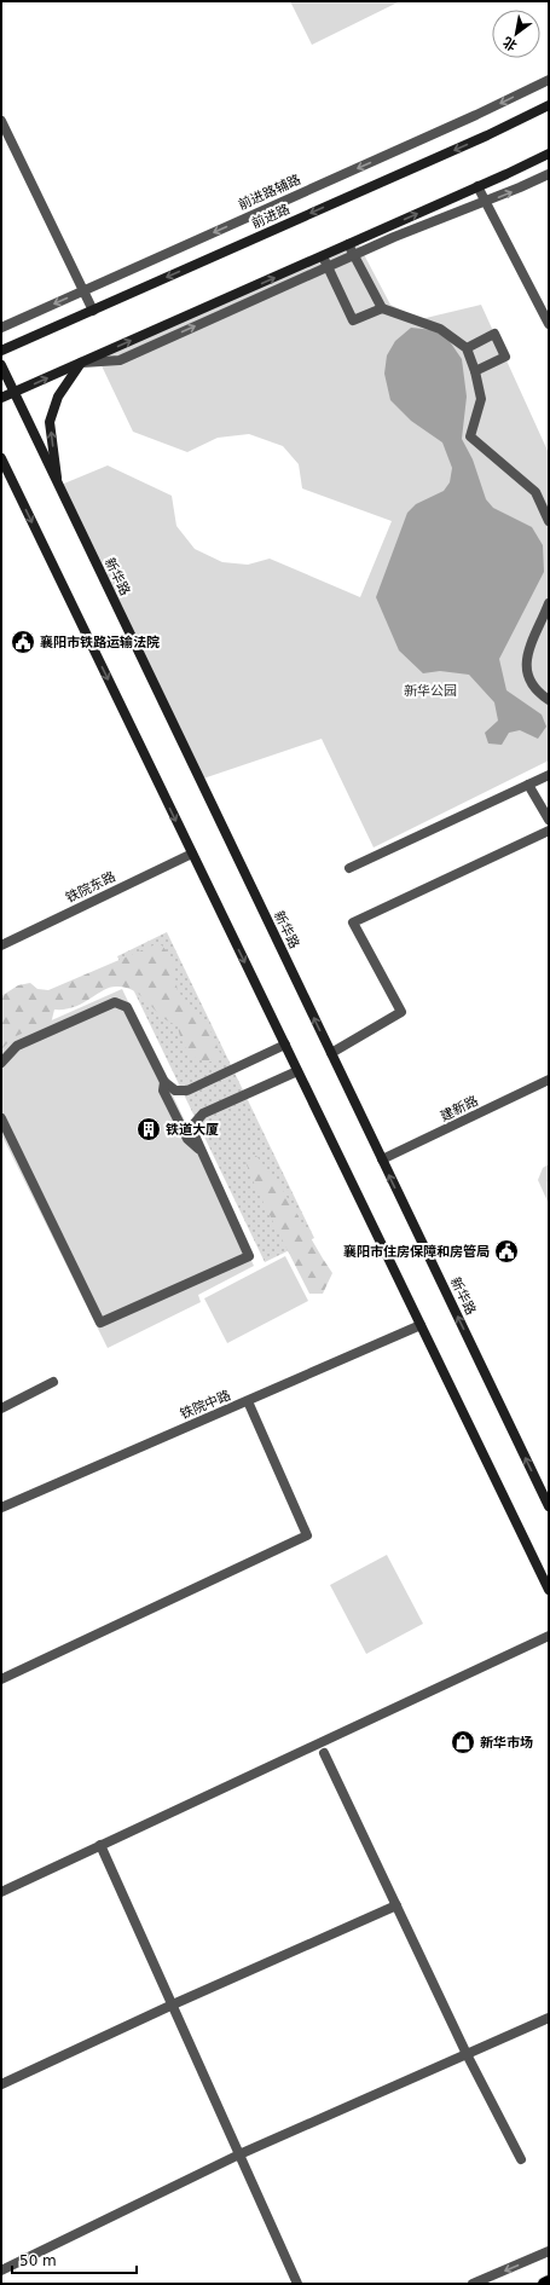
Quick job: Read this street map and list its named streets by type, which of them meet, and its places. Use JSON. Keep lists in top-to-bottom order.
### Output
{
  "streets": {
    "main road": ["前进路", "新华路"],
    "street": [
      "前进路辅路",
      "铁院东路",
      "建新路",
      "铁院中路"
    ]
  },
  "crossings": [
    ["新华路", "建新路"]
  ],
  "parks": ["新华公园"],
  "places": {
    "public building": ["襄阳市铁路运输法院", "襄阳市住房保障和房管局"],
    "building": ["铁道大厦"],
    "shop": ["新华市场"]
  },
  "scale_bar": "50 m",
  "north": "bottom left"
}
